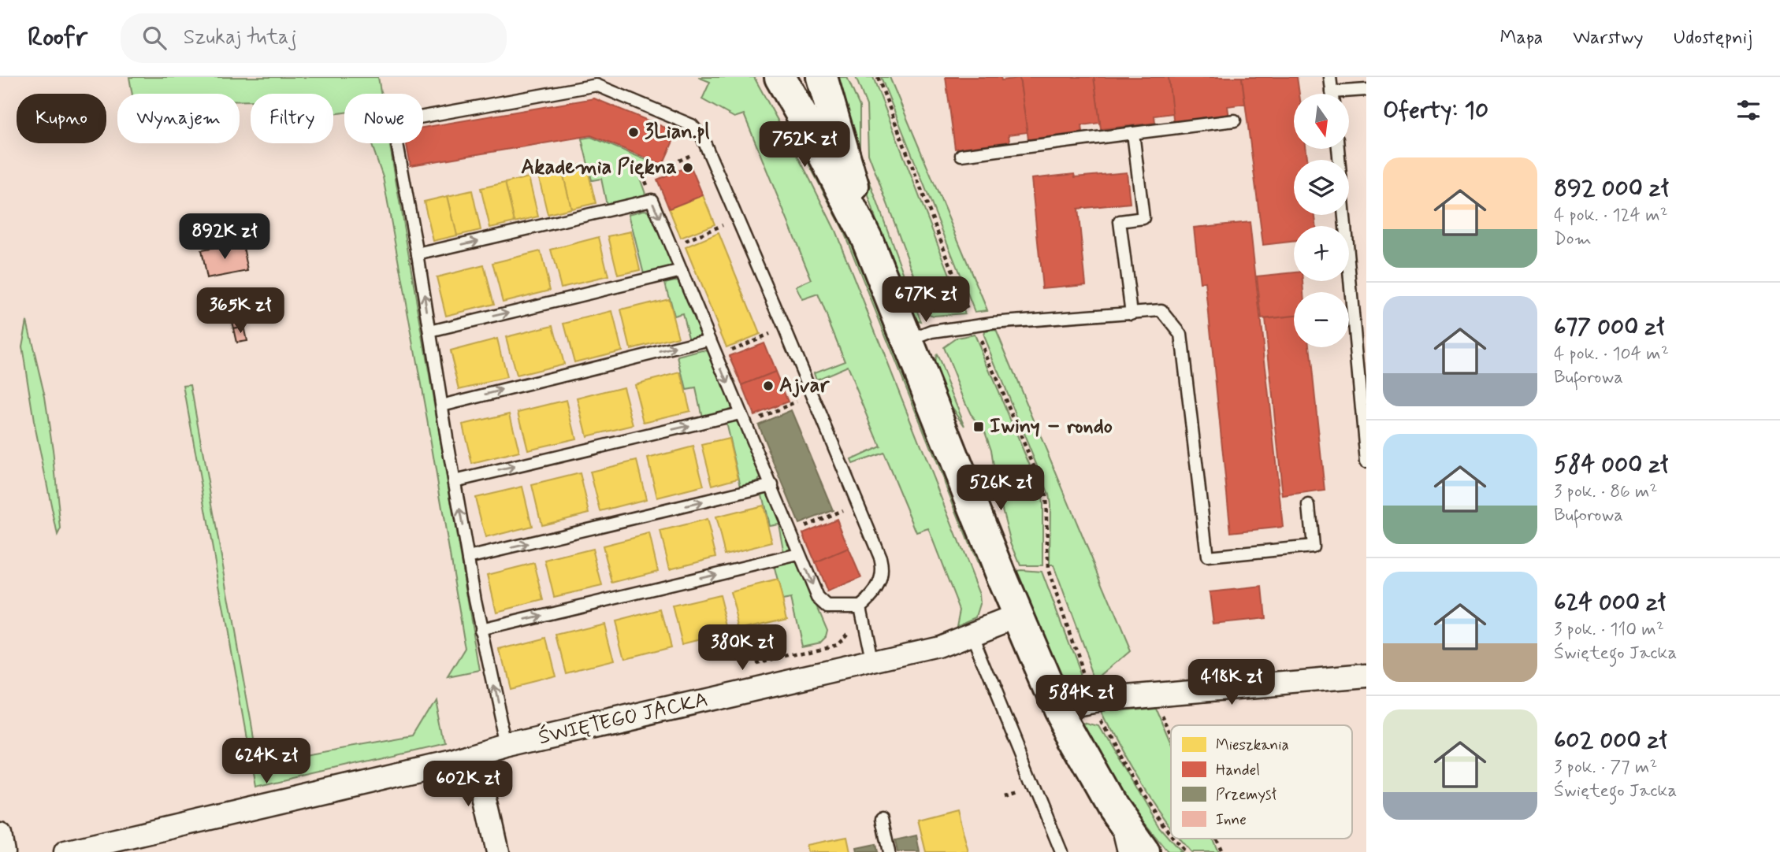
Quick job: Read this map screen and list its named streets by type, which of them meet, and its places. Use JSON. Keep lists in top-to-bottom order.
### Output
{
  "streets": {
    "street": ["ŚWIĘTEGO JACKA"]
  },
  "places": {
    "other": ["3Lian.pl", "Akademia Piękna", "Ajvar"],
    "transit": ["Iwiny – rondo"]
  },
  "legend": [
    "Mieszkania",
    "Handel",
    "Przemysł",
    "Inne"
  ],
  "north": "bottom",
  "page": {
    "header": "Roofr",
    "search": "Szukaj tutaj",
    "nav": ["Mapa", "Warstwy", "Udostępnij"],
    "heading": "Oferty: 10",
    "map_buttons": ["+", "−"],
    "chip": [
      "Kupno",
      "Wynajem",
      "Filtry",
      "Nowe"
    ],
    "price": [
      "752K zł",
      "892K zł",
      "677K zł",
      "365K zł",
      "526K zł",
      "380K zł",
      "418K zł",
      "584K zł",
      "624K zł",
      "602K zł"
    ],
    "list": [
      {
        "name": "892 000 zł",
        "note": "4 pok. · 124 m² · Dom"
      },
      {
        "name": "677 000 zł",
        "note": "4 pok. · 104 m² · Buforowa"
      },
      {
        "name": "584 000 zł",
        "note": "3 pok. · 86 m² · Buforowa"
      },
      {
        "name": "624 000 zł",
        "note": "3 pok. · 110 m² · Świętego Jacka"
      },
      {
        "name": "602 000 zł",
        "note": "3 pok. · 77 m² · Świętego Jacka"
      }
    ]
  }
}
